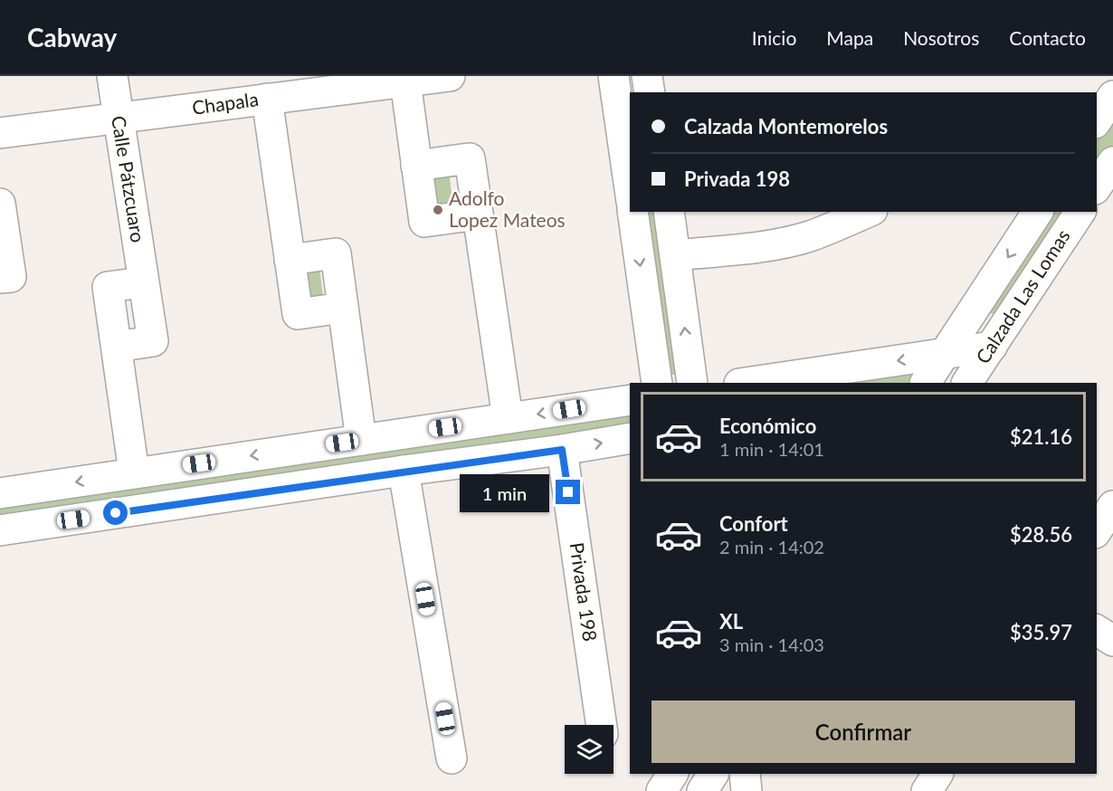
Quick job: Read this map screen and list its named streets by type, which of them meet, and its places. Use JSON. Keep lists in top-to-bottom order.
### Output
{
  "streets": {
    "street": [
      "Chapala",
      "Calle Pátzcuaro",
      "Calzada Las Lomas",
      "Privada 198"
    ]
  },
  "crossings": [
    ["Chapala", "Calle Pátzcuaro"]
  ],
  "places": ["Adolfo Lopez Mateos"],
  "page": {
    "header": "Cabway",
    "nav": [
      "Inicio",
      "Mapa",
      "Nosotros",
      "Contacto"
    ],
    "banner": ["Calzada Montemorelos", "Privada 198"],
    "list": [
      {
        "name": "Económico",
        "note": "1 min · 14:01",
        "value": "$21.16"
      },
      {
        "name": "Confort",
        "note": "2 min · 14:02",
        "value": "$28.56"
      },
      {
        "name": "XL",
        "note": "3 min · 14:03",
        "value": "$35.97"
      }
    ],
    "bubble": "1 min",
    "buttons": "Confirmar"
  }
}
